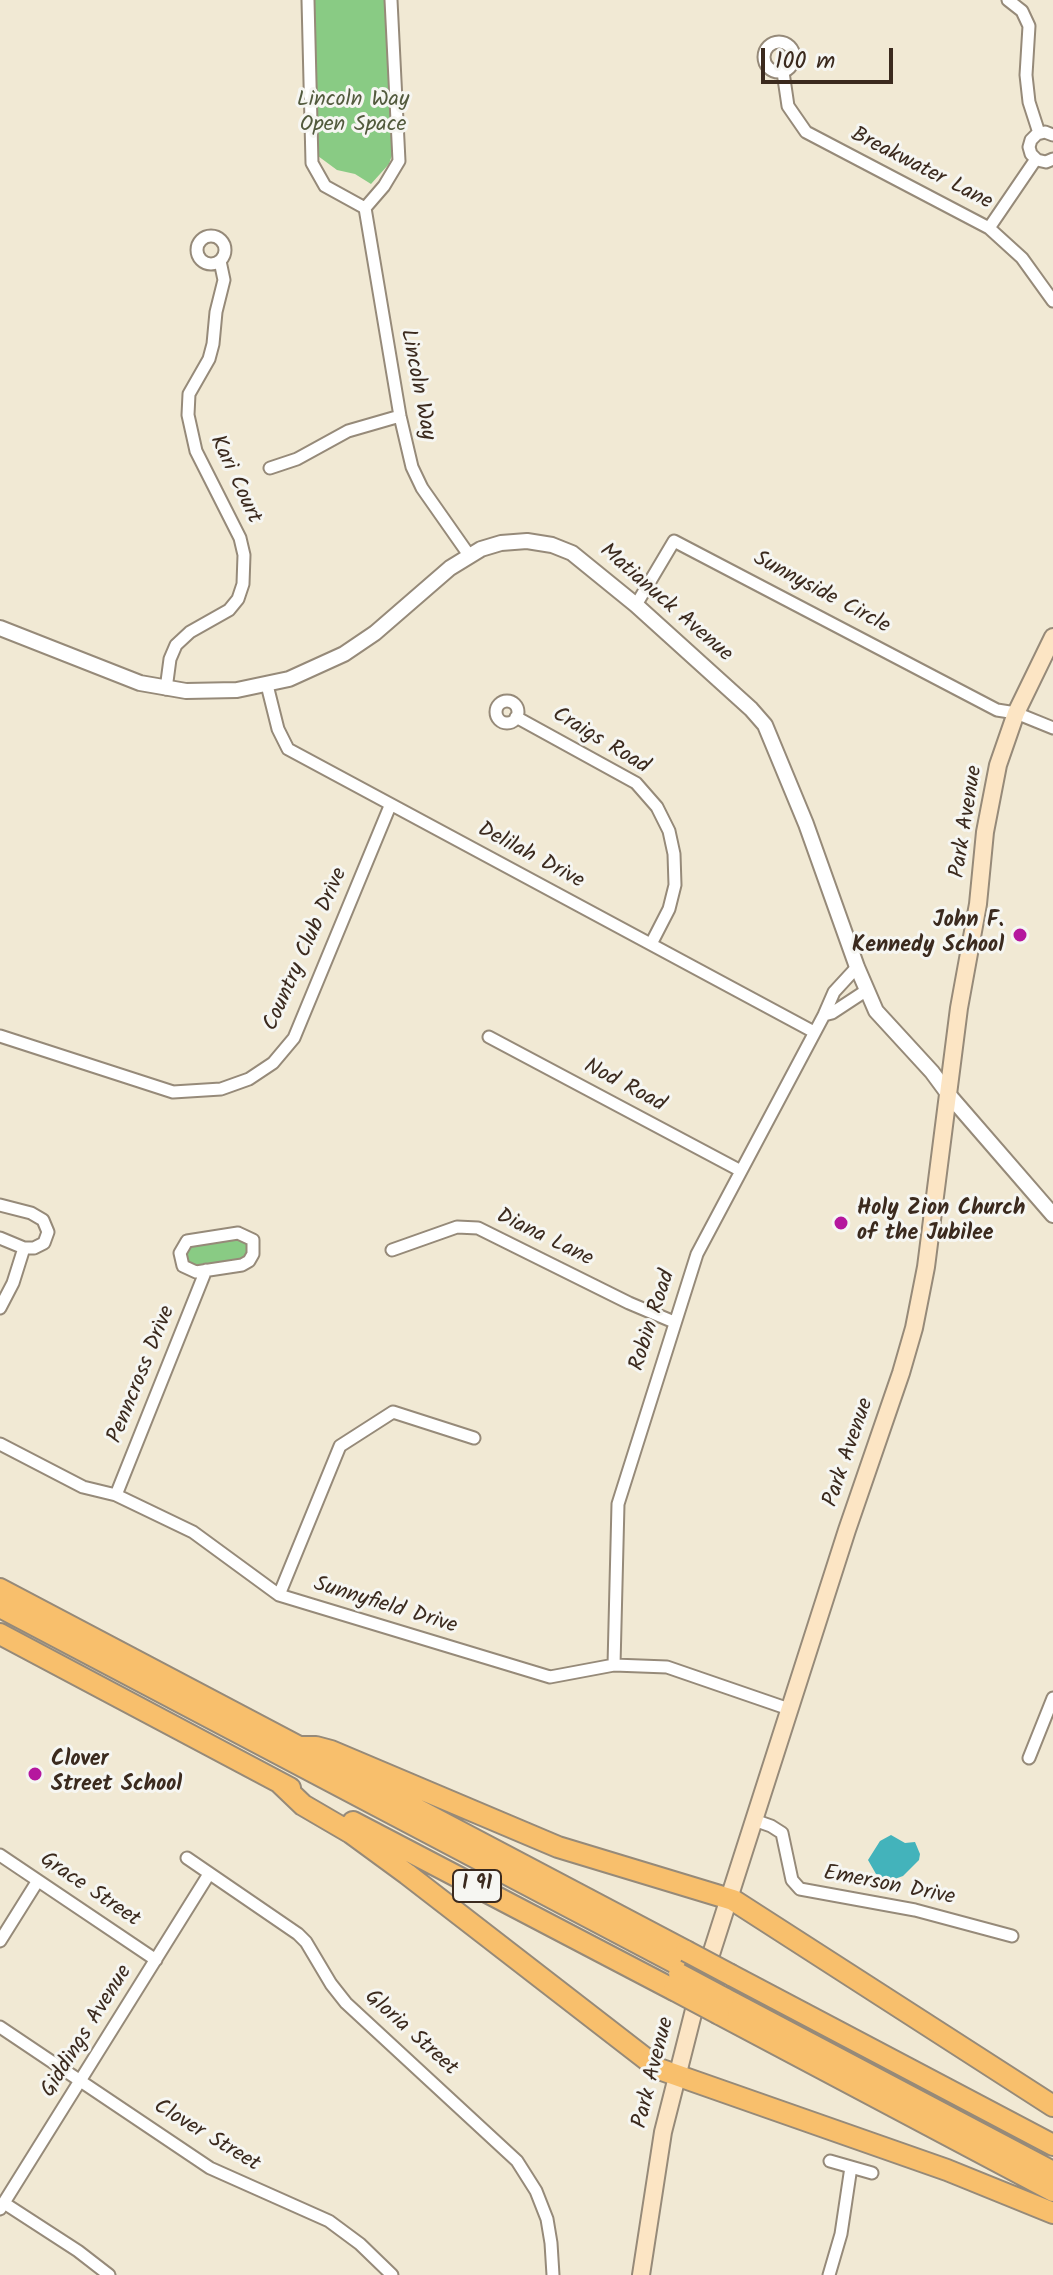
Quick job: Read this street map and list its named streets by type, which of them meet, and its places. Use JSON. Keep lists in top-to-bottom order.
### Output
{
  "streets": {
    "highway": ["I 91"],
    "main road": ["Park Avenue"],
    "street": [
      "Breakwater Lane",
      "Lincoln Way",
      "Kari Court",
      "Sunnyside Circle",
      "Matianuck Avenue",
      "Craigs Road",
      "Delilah Drive",
      "Country Club Drive",
      "Nod Road",
      "Diana Lane",
      "Robin Road",
      "Penncross Drive",
      "Sunnyfield Drive",
      "Emerson Drive",
      "Grace Street",
      "Giddings Avenue",
      "Gloria Street",
      "Clover Street"
    ]
  },
  "crossings": [
    ["Lincoln Way", "Matianuck Avenue"],
    ["Kari Court", "Matianuck Avenue"],
    ["Sunnyside Circle", "Matianuck Avenue"],
    ["Sunnyside Circle", "Park Avenue"],
    ["Matianuck Avenue", "Park Avenue"],
    ["Matianuck Avenue", "Delilah Drive"],
    ["Matianuck Avenue", "Robin Road"],
    ["Craigs Road", "Delilah Drive"],
    ["Park Avenue", "Sunnyfield Drive"],
    ["Park Avenue", "Emerson Drive"],
    ["Delilah Drive", "Country Club Drive"],
    ["Delilah Drive", "Robin Road"],
    ["Nod Road", "Robin Road"],
    ["Diana Lane", "Robin Road"],
    ["Robin Road", "Sunnyfield Drive"],
    ["Penncross Drive", "Sunnyfield Drive"],
    ["Grace Street", "Giddings Avenue"],
    ["Giddings Avenue", "Gloria Street"],
    ["Giddings Avenue", "Clover Street"]
  ],
  "parks": ["Lincoln Way Open Space"],
  "places": ["John F. Kennedy School", "Holy Zion Church of the Jubilee", "Clover Street School"],
  "scale_bar": "100 m"
}
